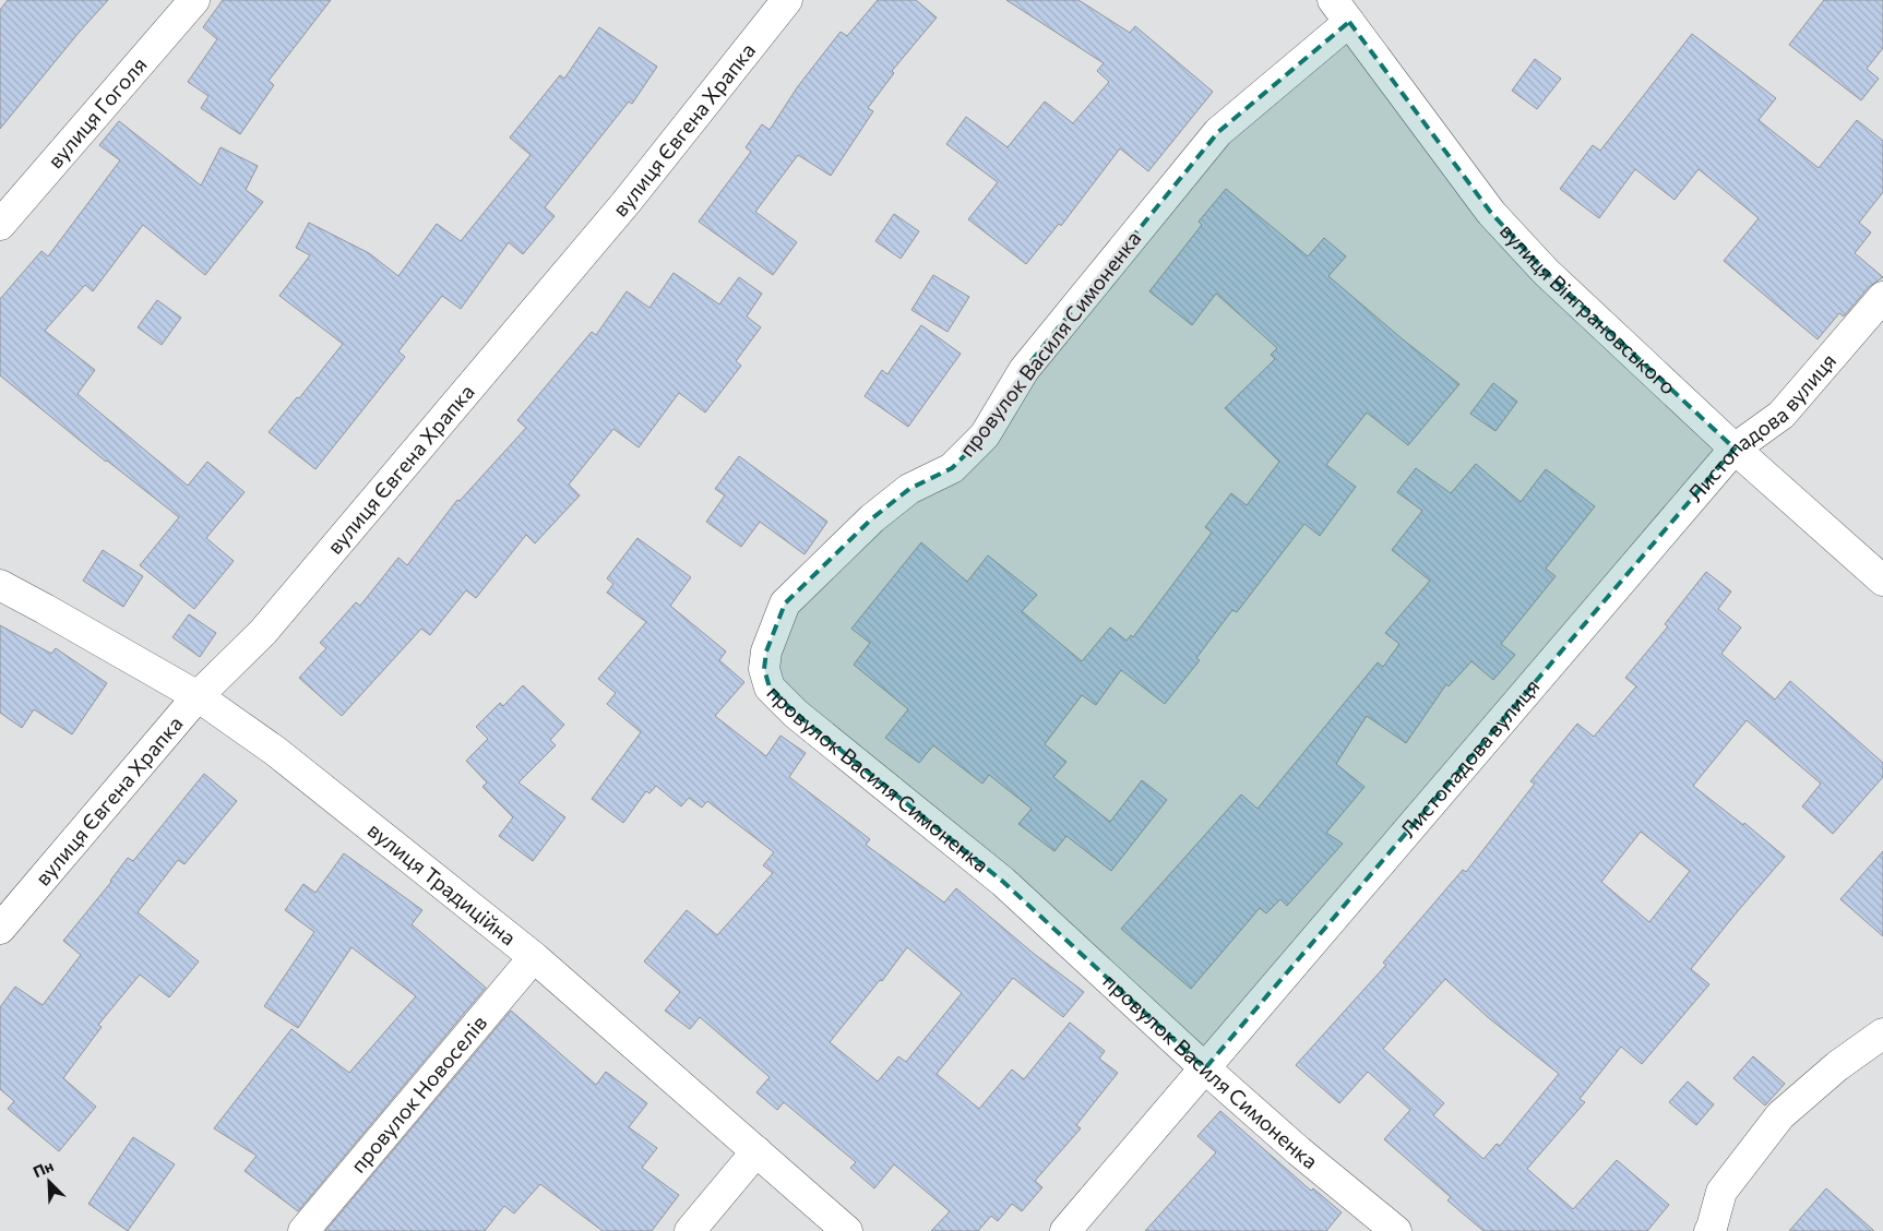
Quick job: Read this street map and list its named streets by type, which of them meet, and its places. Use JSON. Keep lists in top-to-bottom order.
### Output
{
  "streets": {
    "street": [
      "вулиця Гоголя",
      "вулиця Євгена Храпка",
      "вулиця Вінграновського",
      "провулок Василя Симоненка",
      "Листопадова вулиця",
      "вулиця Традиційна",
      "провулок Новоселів"
    ]
  },
  "crossings": [
    ["вулиця Євгена Храпка", "вулиця Традиційна"],
    ["вулиця Вінграновського", "провулок Василя Симоненка"],
    ["вулиця Вінграновського", "Листопадова вулиця"],
    ["провулок Василя Симоненка", "Листопадова вулиця"],
    ["вулиця Традиційна", "провулок Новоселів"]
  ],
  "north": "top left"
}
